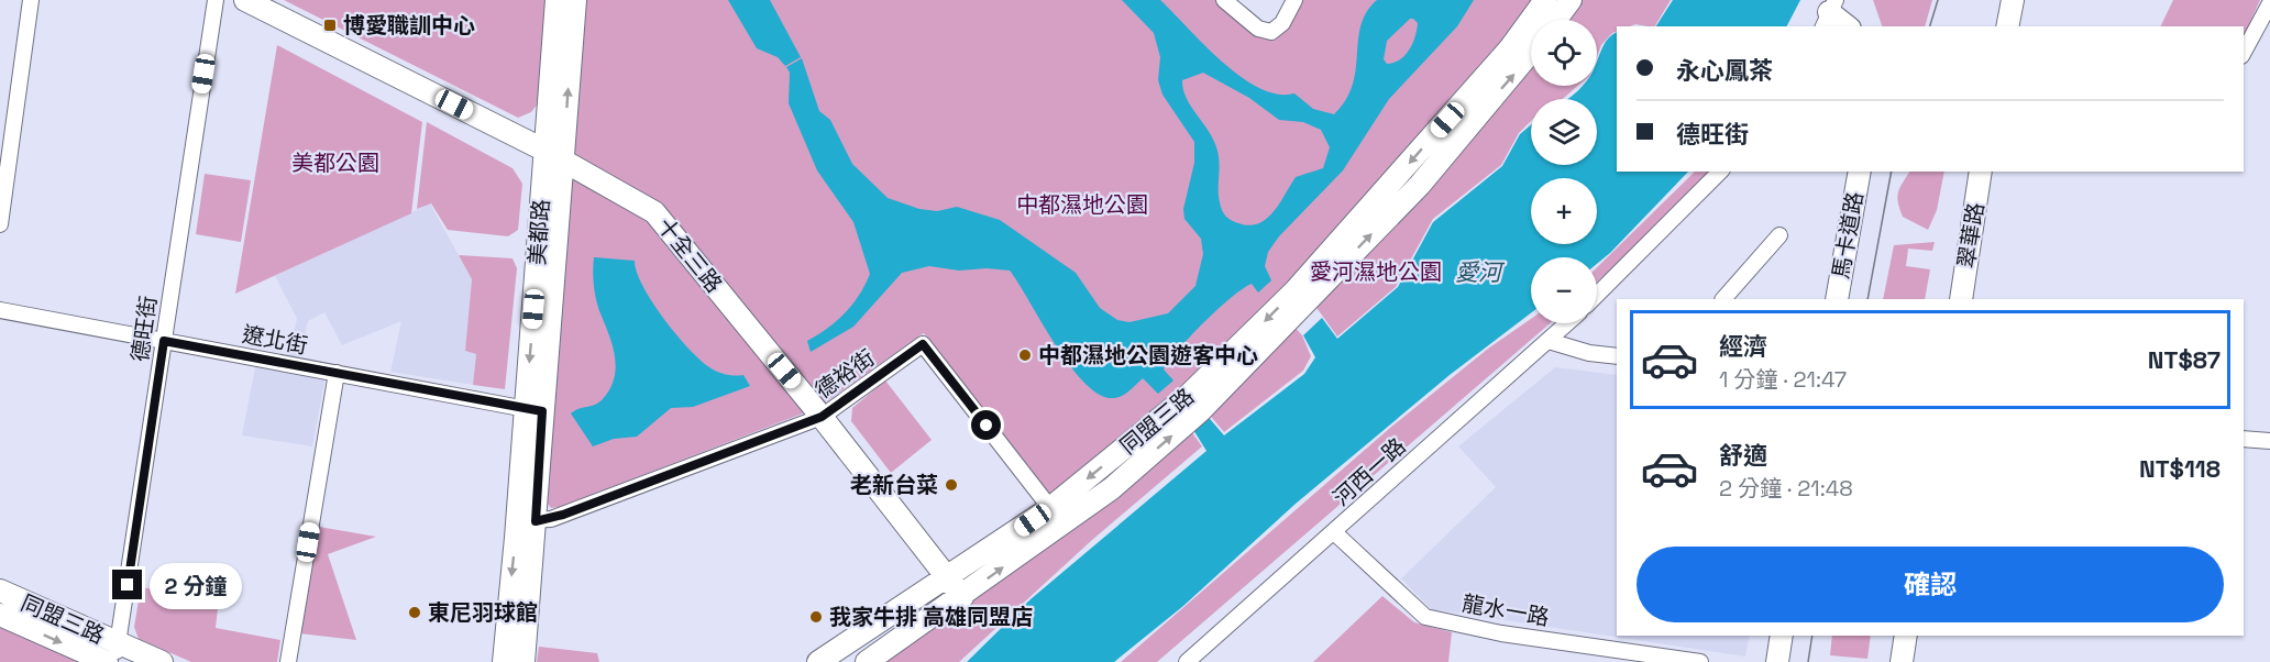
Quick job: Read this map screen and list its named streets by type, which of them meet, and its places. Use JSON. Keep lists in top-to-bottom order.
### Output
{
  "streets": {
    "street": [
      "美都路",
      "馬卡道路",
      "翠華路",
      "十全三路",
      "德旺街",
      "遼北街",
      "德裕街",
      "同盟三路",
      "河西一路",
      "龍水一路"
    ]
  },
  "crossings": [
    ["美都路", "十全三路"],
    ["美都路", "遼北街"],
    ["美都路", "德裕街"],
    ["十全三路", "德裕街"],
    ["十全三路", "同盟三路"],
    ["德旺街", "遼北街"],
    ["德旺街", "同盟三路"],
    ["德裕街", "同盟三路"],
    ["河西一路", "龍水一路"]
  ],
  "water": ["愛河"],
  "parks": ["美都公園", "中都濕地公園", "愛河濕地公園"],
  "places": {
    "transit": ["博愛職訓中心"],
    "other": [
      "中都濕地公園遊客中心",
      "老新台菜",
      "東尼羽球館",
      "我家牛排 高雄同盟店"
    ]
  },
  "page": {
    "map_buttons": ["+", "−"],
    "banner": ["永心鳳茶", "德旺街"],
    "list": [
      {
        "name": "經濟",
        "note": "1 分鐘 · 21:47",
        "value": "NT$87"
      },
      {
        "name": "舒適",
        "note": "2 分鐘 · 21:48",
        "value": "NT$118"
      }
    ],
    "buttons": "確認",
    "bubble": "2 分鐘"
  }
}
